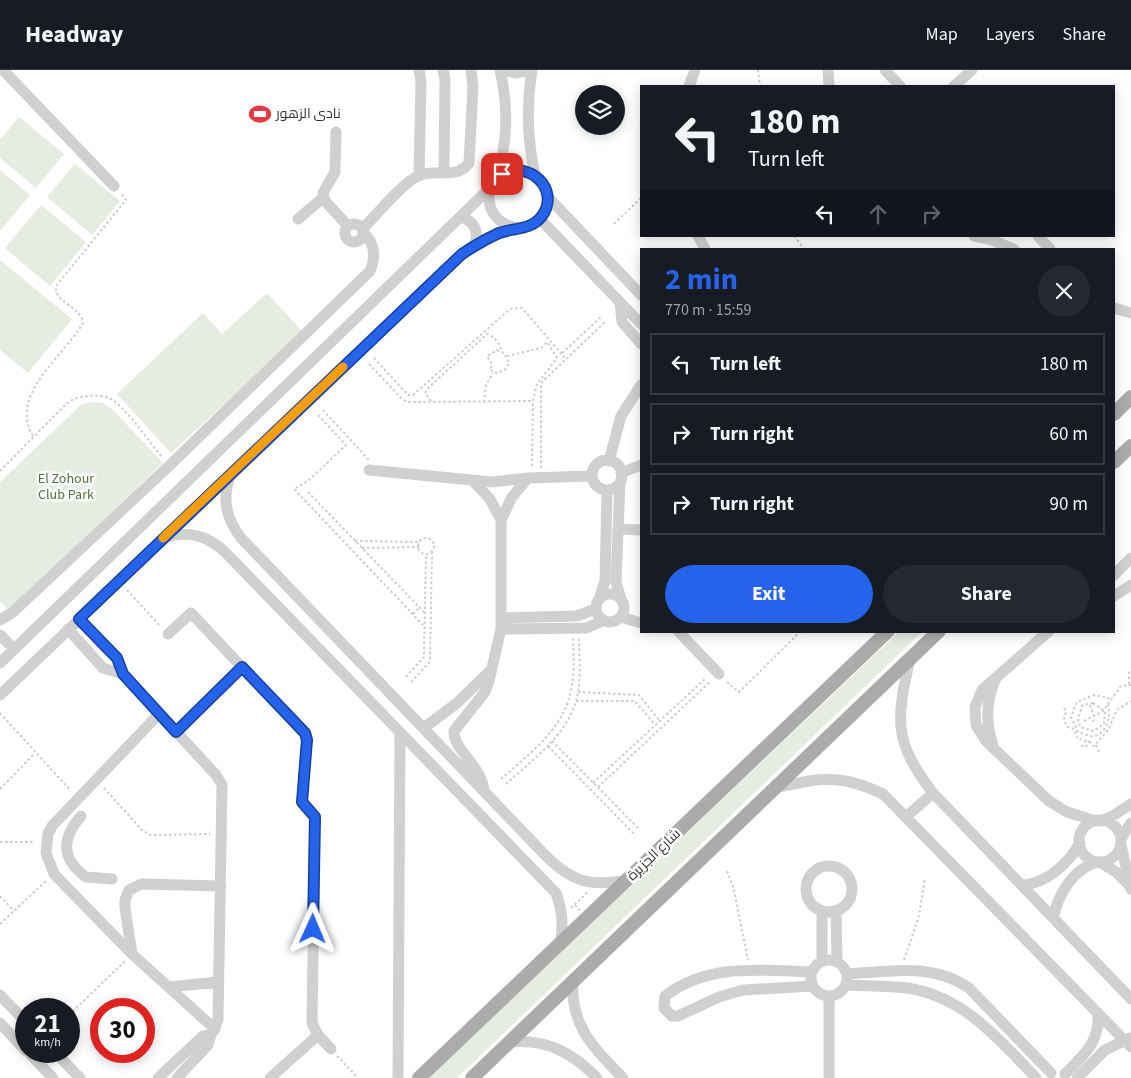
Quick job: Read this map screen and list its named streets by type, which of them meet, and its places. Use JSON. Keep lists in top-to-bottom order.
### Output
{
  "streets": {
    "main road": ["شارع الجزيرة"]
  },
  "parks": ["El Zohour Club Park"],
  "places": {
    "sports": ["نادى الزهور"]
  },
  "page": {
    "header": "Headway",
    "nav": ["Map", "Layers", "Share"],
    "turn": ["180 m", "Turn left"],
    "heading": ["2 min", "770 m · 15:59"],
    "list": [
      {
        "name": "Turn left",
        "value": "180 m"
      },
      {
        "name": "Turn right",
        "value": "60 m"
      },
      {
        "name": "Turn right",
        "value": "90 m"
      }
    ],
    "buttons": ["Exit", "Share"],
    "speed": "21 km/h",
    "limit": "30"
  }
}
